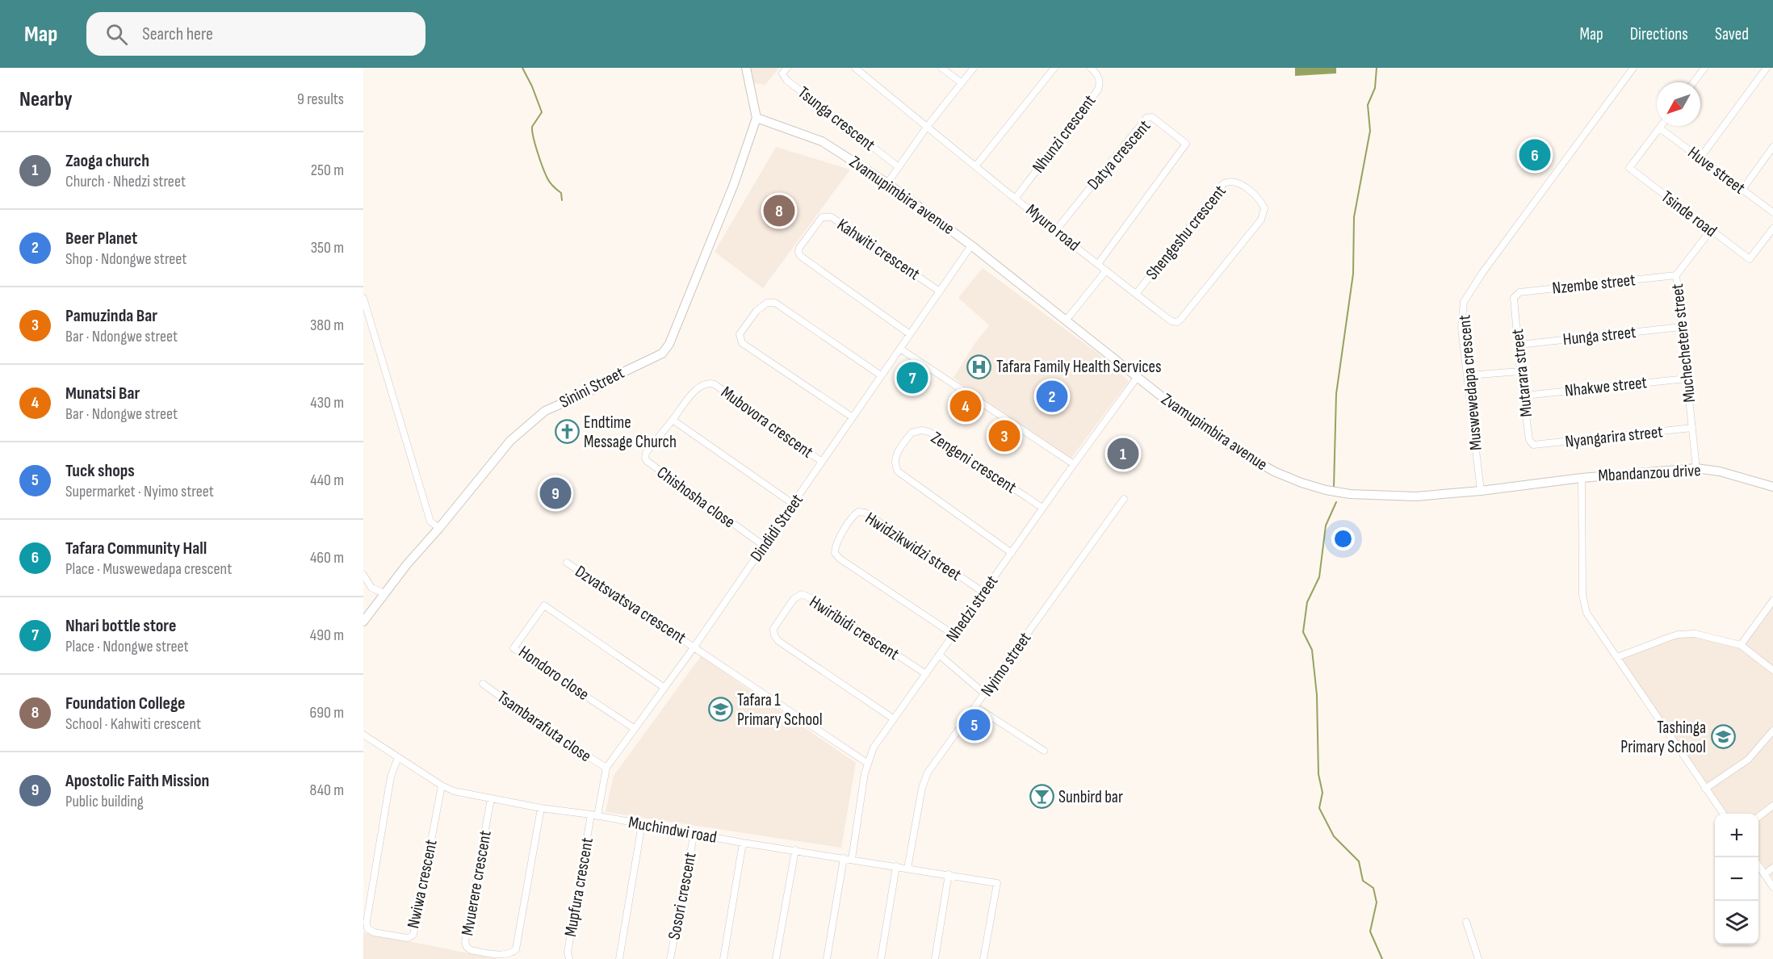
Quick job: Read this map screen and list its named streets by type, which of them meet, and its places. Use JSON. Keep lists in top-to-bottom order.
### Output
{
  "streets": {
    "street": [
      "Tsunga crescent",
      "Nhunzi crescent",
      "Datya crescent",
      "Huve street",
      "Zvamupimbira avenue",
      "Tsinde road",
      "Myuro road",
      "Shengeshu crescent",
      "Kahwiti crescent",
      "Nzembe street",
      "Hunga street",
      "Muchechetere street",
      "Mutarara street",
      "Muswewedapa crescent",
      "Nhakwe street",
      "Sinini Street",
      "Mubovora crescent",
      "Nyangarira street",
      "Zengeni crescent",
      "Mbandanzou drive",
      "Chishosha close",
      "Dindidi Street",
      "Hwidzikwidzi street",
      "Dzvatsvatsva crescent",
      "Nhedzi street",
      "Hwiribidi crescent",
      "Nyimo street",
      "Hondoro close",
      "Tsambarafuta close",
      "Muchindwi road",
      "Mvuerere crescent",
      "Nwiwa crescent",
      "Mupfura crescent",
      "Sosori crescent"
    ]
  },
  "crossings": [
    ["Nhunzi crescent", "Myuro road"],
    ["Datya crescent", "Myuro road"],
    ["Huve street", "Tsinde road"],
    ["Zvamupimbira avenue", "Muswewedapa crescent"],
    ["Zvamupimbira avenue", "Sinini Street"],
    ["Zvamupimbira avenue", "Mbandanzou drive"],
    ["Zvamupimbira avenue", "Dindidi Street"],
    ["Zvamupimbira avenue", "Nhedzi street"],
    ["Tsinde road", "Muchechetere street"],
    ["Myuro road", "Shengeshu crescent"],
    ["Kahwiti crescent", "Dindidi Street"],
    ["Nzembe street", "Muchechetere street"],
    ["Nzembe street", "Mutarara street"],
    ["Hunga street", "Muchechetere street"],
    ["Hunga street", "Mutarara street"],
    ["Muchechetere street", "Nhakwe street"],
    ["Muchechetere street", "Nyangarira street"],
    ["Muchechetere street", "Mbandanzou drive"],
    ["Mutarara street", "Nhakwe street"],
    ["Mutarara street", "Nyangarira street"],
    ["Mubovora crescent", "Chishosha close"],
    ["Mubovora crescent", "Dindidi Street"],
    ["Zengeni crescent", "Nhedzi street"],
    ["Chishosha close", "Dindidi Street"],
    ["Dindidi Street", "Dzvatsvatsva crescent"],
    ["Dindidi Street", "Hondoro close"],
    ["Dindidi Street", "Tsambarafuta close"],
    ["Dindidi Street", "Muchindwi road"],
    ["Dindidi Street", "Mupfura crescent"],
    ["Hwidzikwidzi street", "Nhedzi street"],
    ["Dzvatsvatsva crescent", "Nhedzi street"],
    ["Nhedzi street", "Hwiribidi crescent"],
    ["Nhedzi street", "Muchindwi road"],
    ["Nyimo street", "Muchindwi road"],
    ["Muchindwi road", "Mvuerere crescent"],
    ["Muchindwi road", "Nwiwa crescent"],
    ["Muchindwi road", "Mupfura crescent"],
    ["Muchindwi road", "Sosori crescent"]
  ],
  "places": {
    "hospital": ["Tafara Family Health Services"],
    "church": ["Endtime Message Church"],
    "school or university": ["Tafara 1 Primary School", "Tashinga Primary School"],
    "bar": ["Sunbird bar"]
  },
  "north": "bottom left",
  "page": {
    "header": "Map",
    "search": "Search here",
    "nav": ["Map", "Directions", "Saved"],
    "heading": ["Nearby", "9 results"],
    "list": [
      {
        "mark": "1",
        "name": "Zaoga church",
        "note": "Church · Nhedzi street",
        "value": "250 m"
      },
      {
        "mark": "2",
        "name": "Beer Planet",
        "note": "Shop · Ndongwe street",
        "value": "350 m"
      },
      {
        "mark": "3",
        "name": "Pamuzinda Bar",
        "note": "Bar · Ndongwe street",
        "value": "380 m"
      },
      {
        "mark": "4",
        "name": "Munatsi Bar",
        "note": "Bar · Ndongwe street",
        "value": "430 m"
      },
      {
        "mark": "5",
        "name": "Tuck shops",
        "note": "Supermarket · Nyimo street",
        "value": "440 m"
      },
      {
        "mark": "6",
        "name": "Tafara Community Hall",
        "note": "Place · Muswewedapa crescent",
        "value": "460 m"
      },
      {
        "mark": "7",
        "name": "Nhari bottle store",
        "note": "Place · Ndongwe street",
        "value": "490 m"
      },
      {
        "mark": "8",
        "name": "Foundation College",
        "note": "School · Kahwiti crescent",
        "value": "690 m"
      },
      {
        "mark": "9",
        "name": "Apostolic Faith Mission",
        "note": "Public building",
        "value": "840 m"
      }
    ],
    "pins": [
      "6",
      "8",
      "7",
      "2",
      "4",
      "3",
      "1",
      "9",
      "5"
    ],
    "map_buttons": ["+", "−"]
  }
}
